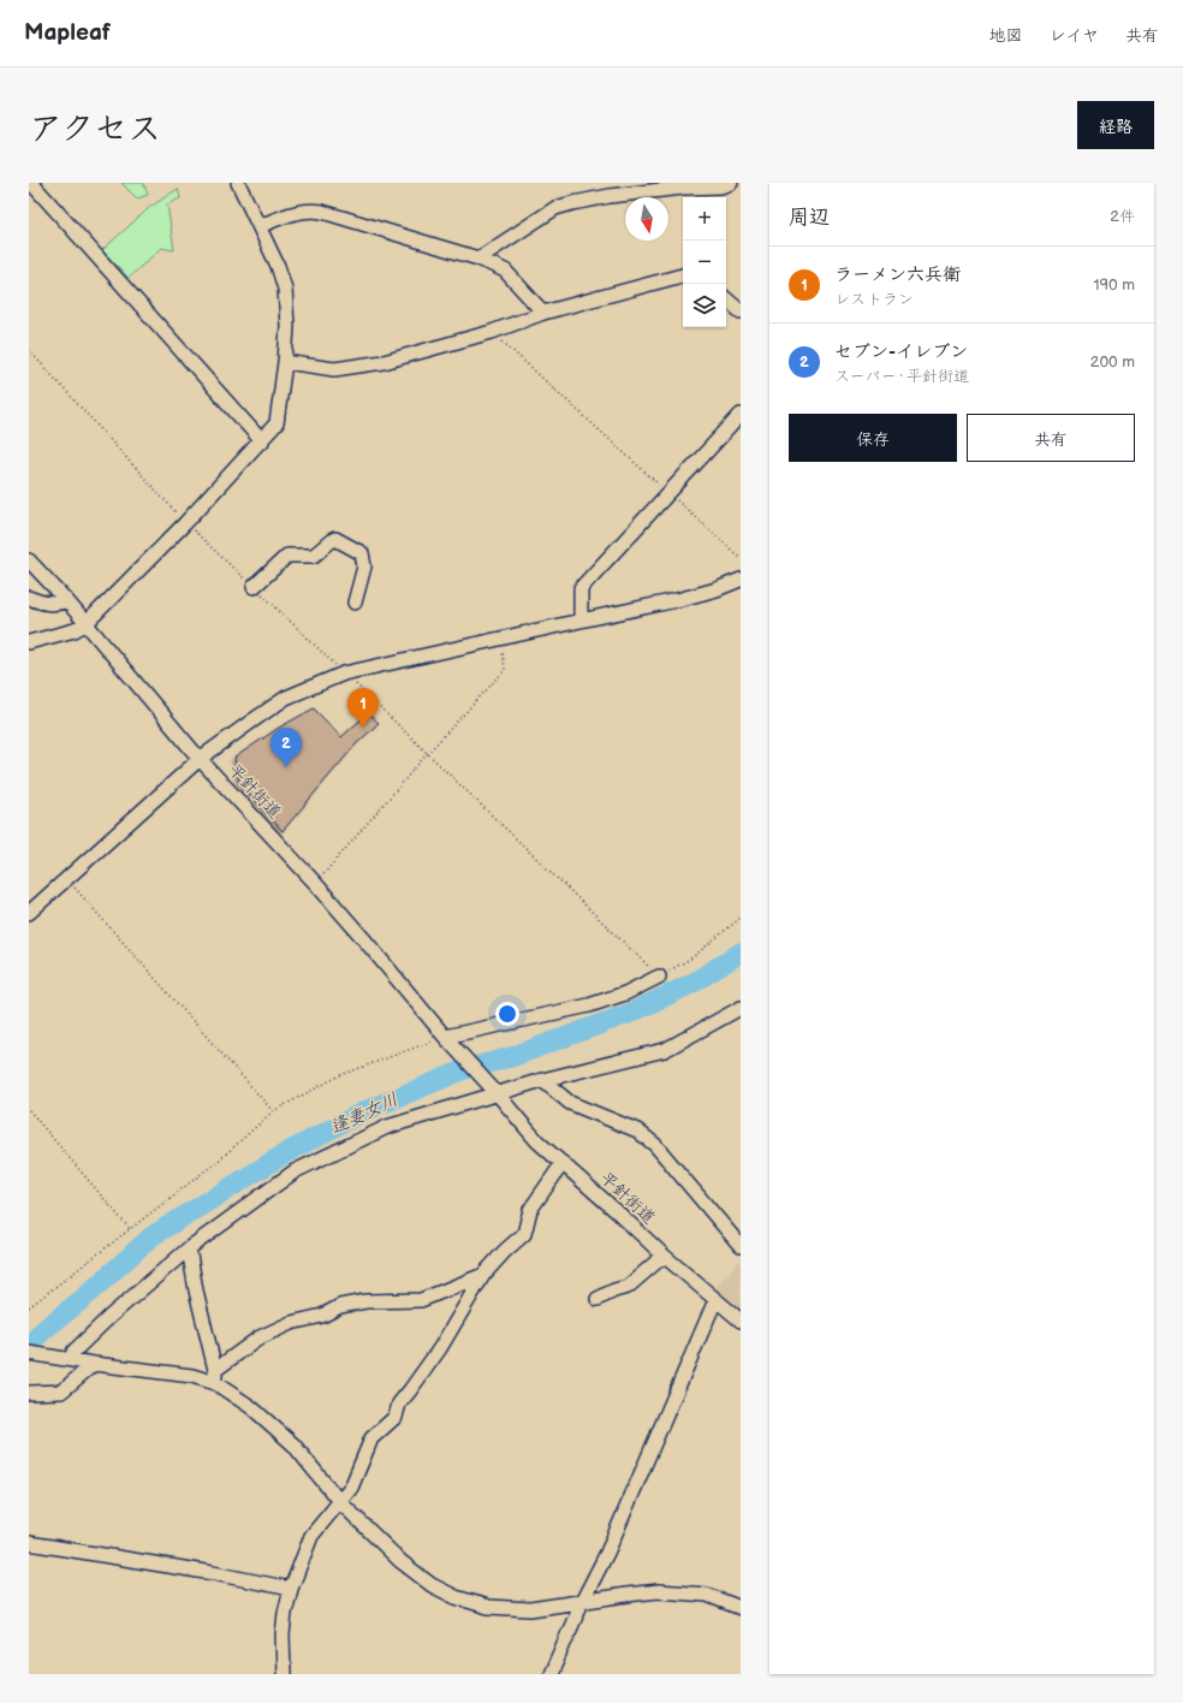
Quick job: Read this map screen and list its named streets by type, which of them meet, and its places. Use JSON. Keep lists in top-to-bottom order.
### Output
{
  "streets": {
    "street": ["平針街道"]
  },
  "water": ["逢妻女川"],
  "north": "bottom",
  "page": {
    "header": "Mapleaf",
    "nav": ["地図", "レイヤ", "共有"],
    "title": "アクセス",
    "buttons": [
      "経路",
      ["保存", "共有"]
    ],
    "heading": ["周辺", "2件"],
    "map_buttons": ["+", "−"],
    "list": [
      {
        "mark": "1",
        "name": "ラーメン六兵衛",
        "note": "レストラン",
        "value": "190 m"
      },
      {
        "mark": "2",
        "name": "セブン-イレブン",
        "note": "スーパー · 平針街道",
        "value": "200 m"
      }
    ],
    "pins": ["1", "2"]
  }
}
